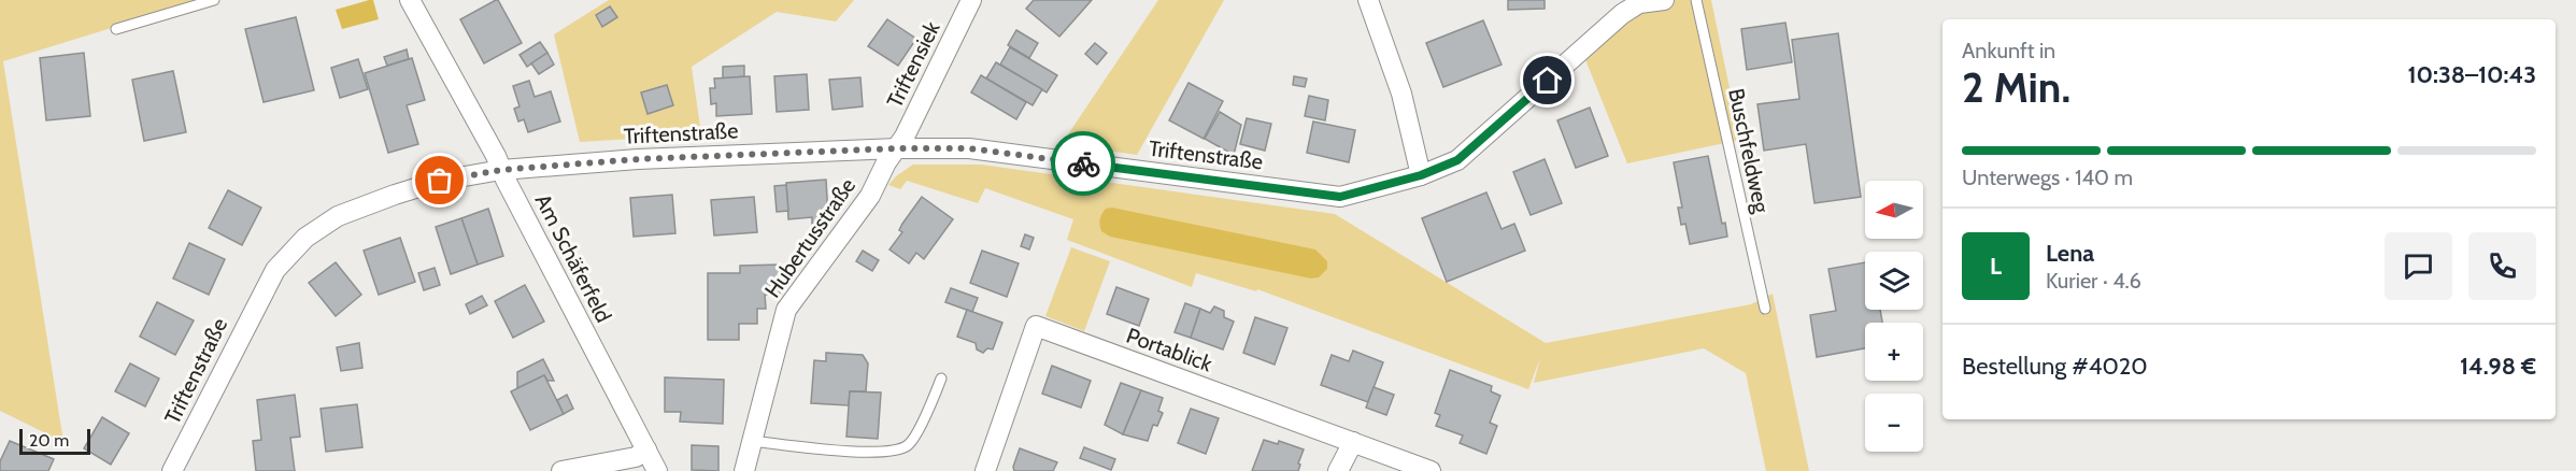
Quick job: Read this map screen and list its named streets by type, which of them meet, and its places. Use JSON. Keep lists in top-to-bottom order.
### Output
{
  "streets": {
    "street": [
      "Triftensiek",
      "Triftenstraße",
      "Hubertusstraße",
      "Am Schäferfeld",
      "Portablick"
    ],
    "lane": ["Buschfeldweg"]
  },
  "crossings": [
    ["Triftensiek", "Triftenstraße"],
    ["Triftensiek", "Hubertusstraße"],
    ["Triftenstraße", "Hubertusstraße"],
    ["Triftenstraße", "Am Schäferfeld"]
  ],
  "scale_bar": "20 m",
  "north": "left",
  "page": {
    "heading": ["2 Min.", "Ankunft in", "10:38–10:43"],
    "panel": [
      "Lena",
      "Kurier · 4.6",
      "Bestellung #4020",
      "14.98 €"
    ],
    "bar": "Unterwegs · 140 m",
    "map_buttons": ["+", "−"],
    "round": "L",
    "scale": "20 m"
  }
}
